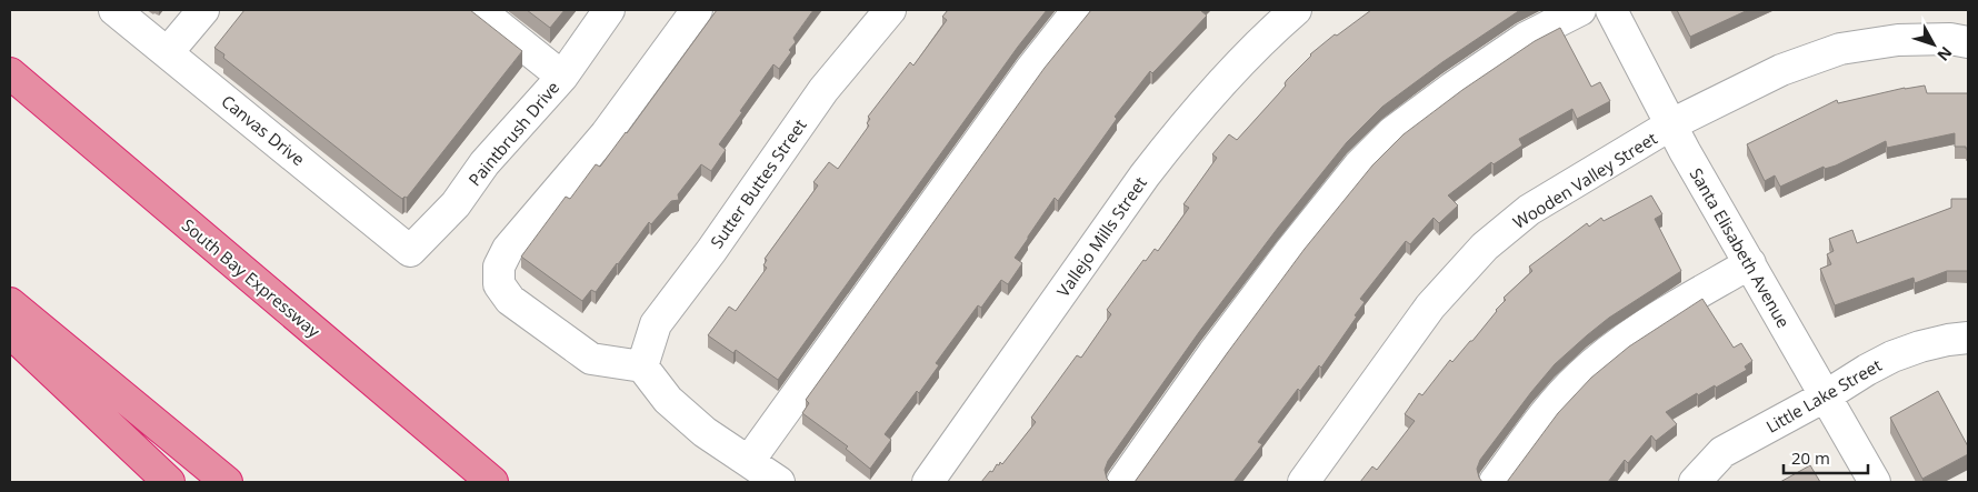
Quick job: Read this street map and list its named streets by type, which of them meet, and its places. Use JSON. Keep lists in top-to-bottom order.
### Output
{
  "streets": {
    "highway": ["South Bay Expressway"],
    "street": [
      "Canvas Drive",
      "Paintbrush Drive",
      "Wooden Valley Street",
      "Sutter Buttes Street",
      "Vallejo Mills Street",
      "Santa Elisabeth Avenue",
      "Little Lake Street"
    ]
  },
  "crossings": [
    ["Canvas Drive", "Paintbrush Drive"],
    ["Wooden Valley Street", "Santa Elisabeth Avenue"],
    ["Santa Elisabeth Avenue", "Little Lake Street"]
  ],
  "scale_bar": "20 m",
  "north": "bottom right"
}
